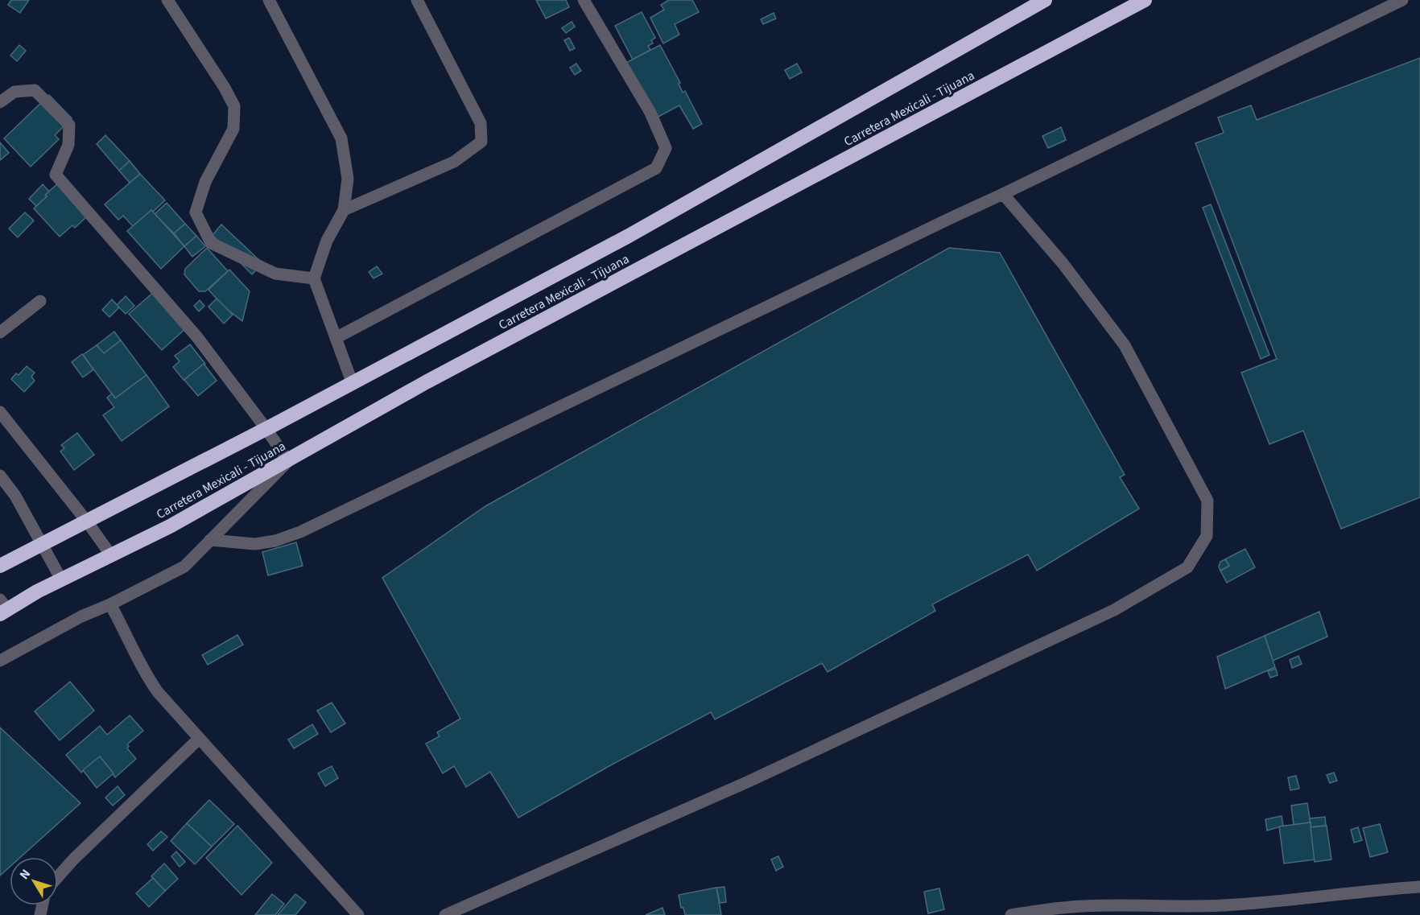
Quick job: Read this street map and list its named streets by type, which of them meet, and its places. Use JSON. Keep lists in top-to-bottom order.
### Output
{
  "streets": {
    "highway": ["Carretera Mexicali - Tijuana"]
  },
  "north": "top left"
}
